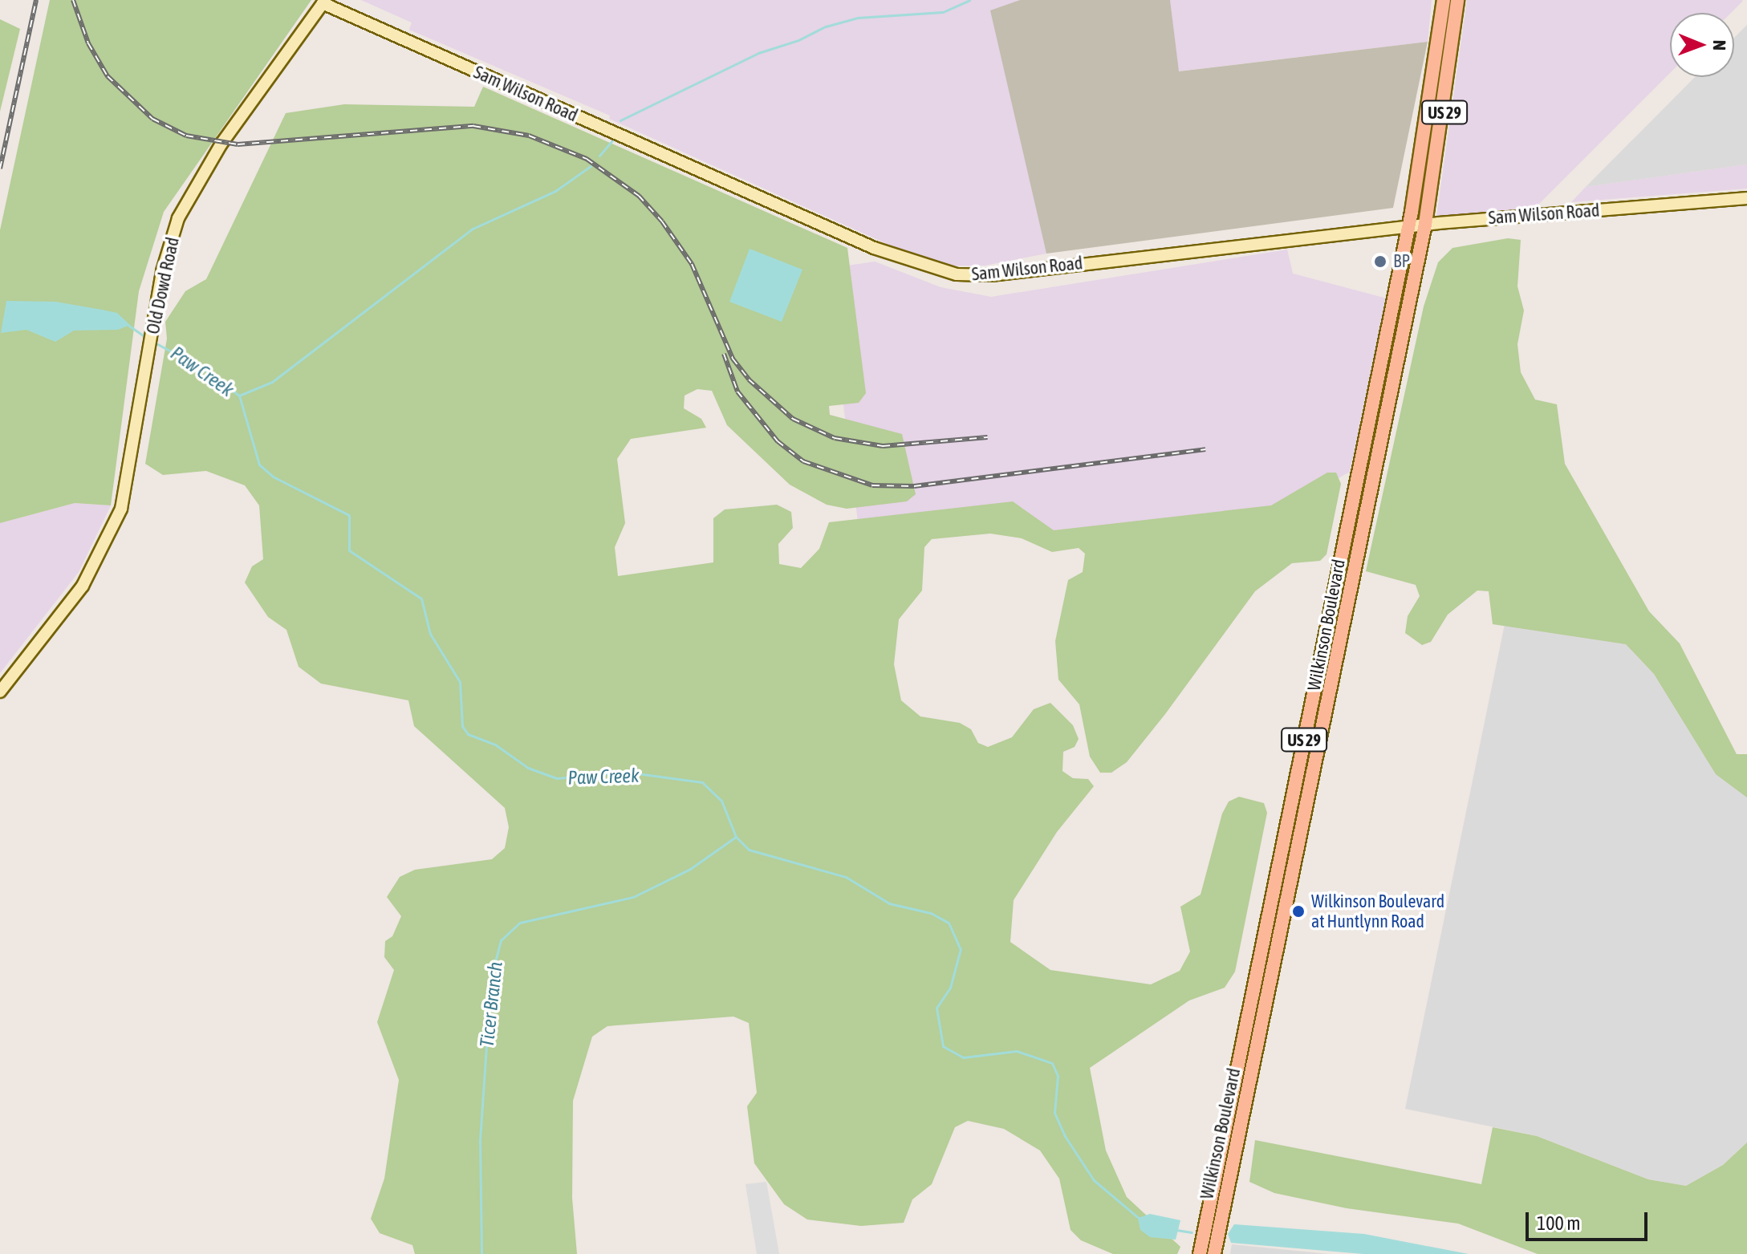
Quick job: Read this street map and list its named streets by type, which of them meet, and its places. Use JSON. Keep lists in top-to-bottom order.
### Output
{
  "streets": {
    "main road": ["US 29", "Wilkinson Boulevard"],
    "street": ["Sam Wilson Road", "Old Dowd Road"]
  },
  "crossings": [
    ["Sam Wilson Road", "Old Dowd Road"],
    ["Sam Wilson Road", "Wilkinson Boulevard"]
  ],
  "water": ["Paw Creek", "Ticer Branch"],
  "places": ["BP", "Wilkinson Boulevard at Huntlynn Road"],
  "scale_bar": "100 m",
  "north": "right"
}
